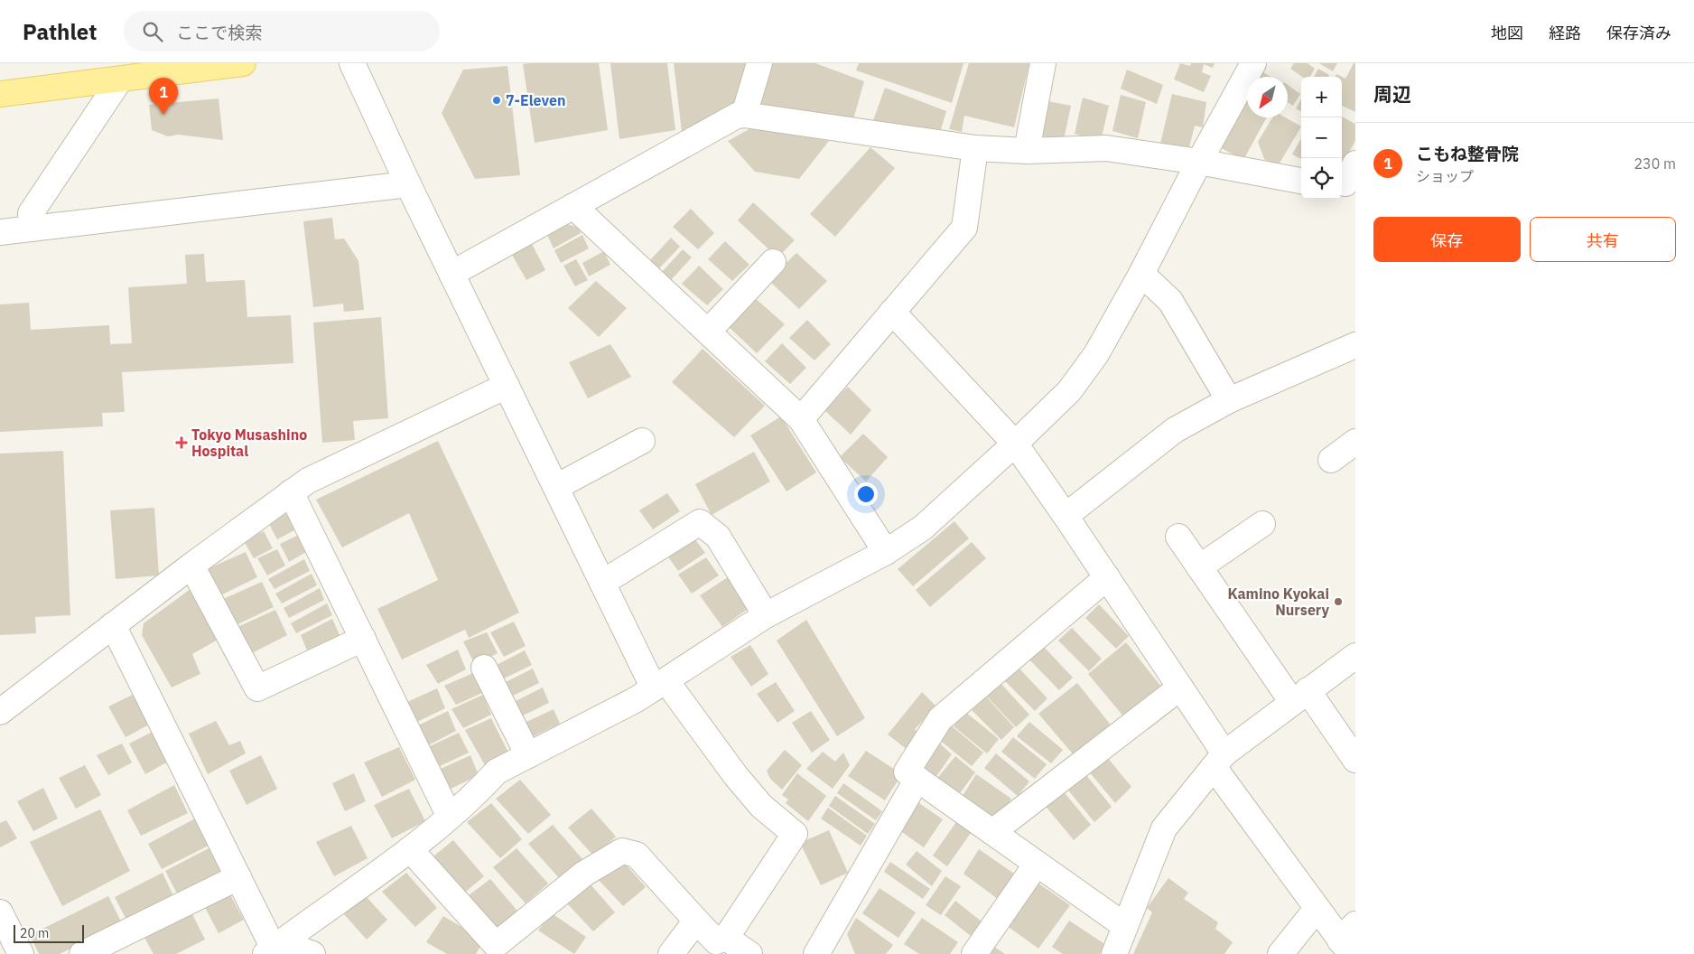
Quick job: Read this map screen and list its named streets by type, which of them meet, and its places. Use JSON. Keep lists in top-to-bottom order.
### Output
{
  "places": {
    "other": ["7-Eleven", "Kamino Kyokai Nursery"],
    "health": ["Tokyo Musashino Hospital"]
  },
  "scale_bar": "20 m",
  "north": "bottom left",
  "page": {
    "header": "Pathlet",
    "search": "ここで検索",
    "nav": ["地図", "経路", "保存済み"],
    "heading": "周辺",
    "map_buttons": ["+", "−"],
    "pins": "1",
    "list": [
      {
        "mark": "1",
        "name": "こもね整骨院",
        "note": "ショップ",
        "value": "230 m"
      }
    ],
    "buttons": ["保存", "共有"],
    "scale": "20 m"
  }
}
